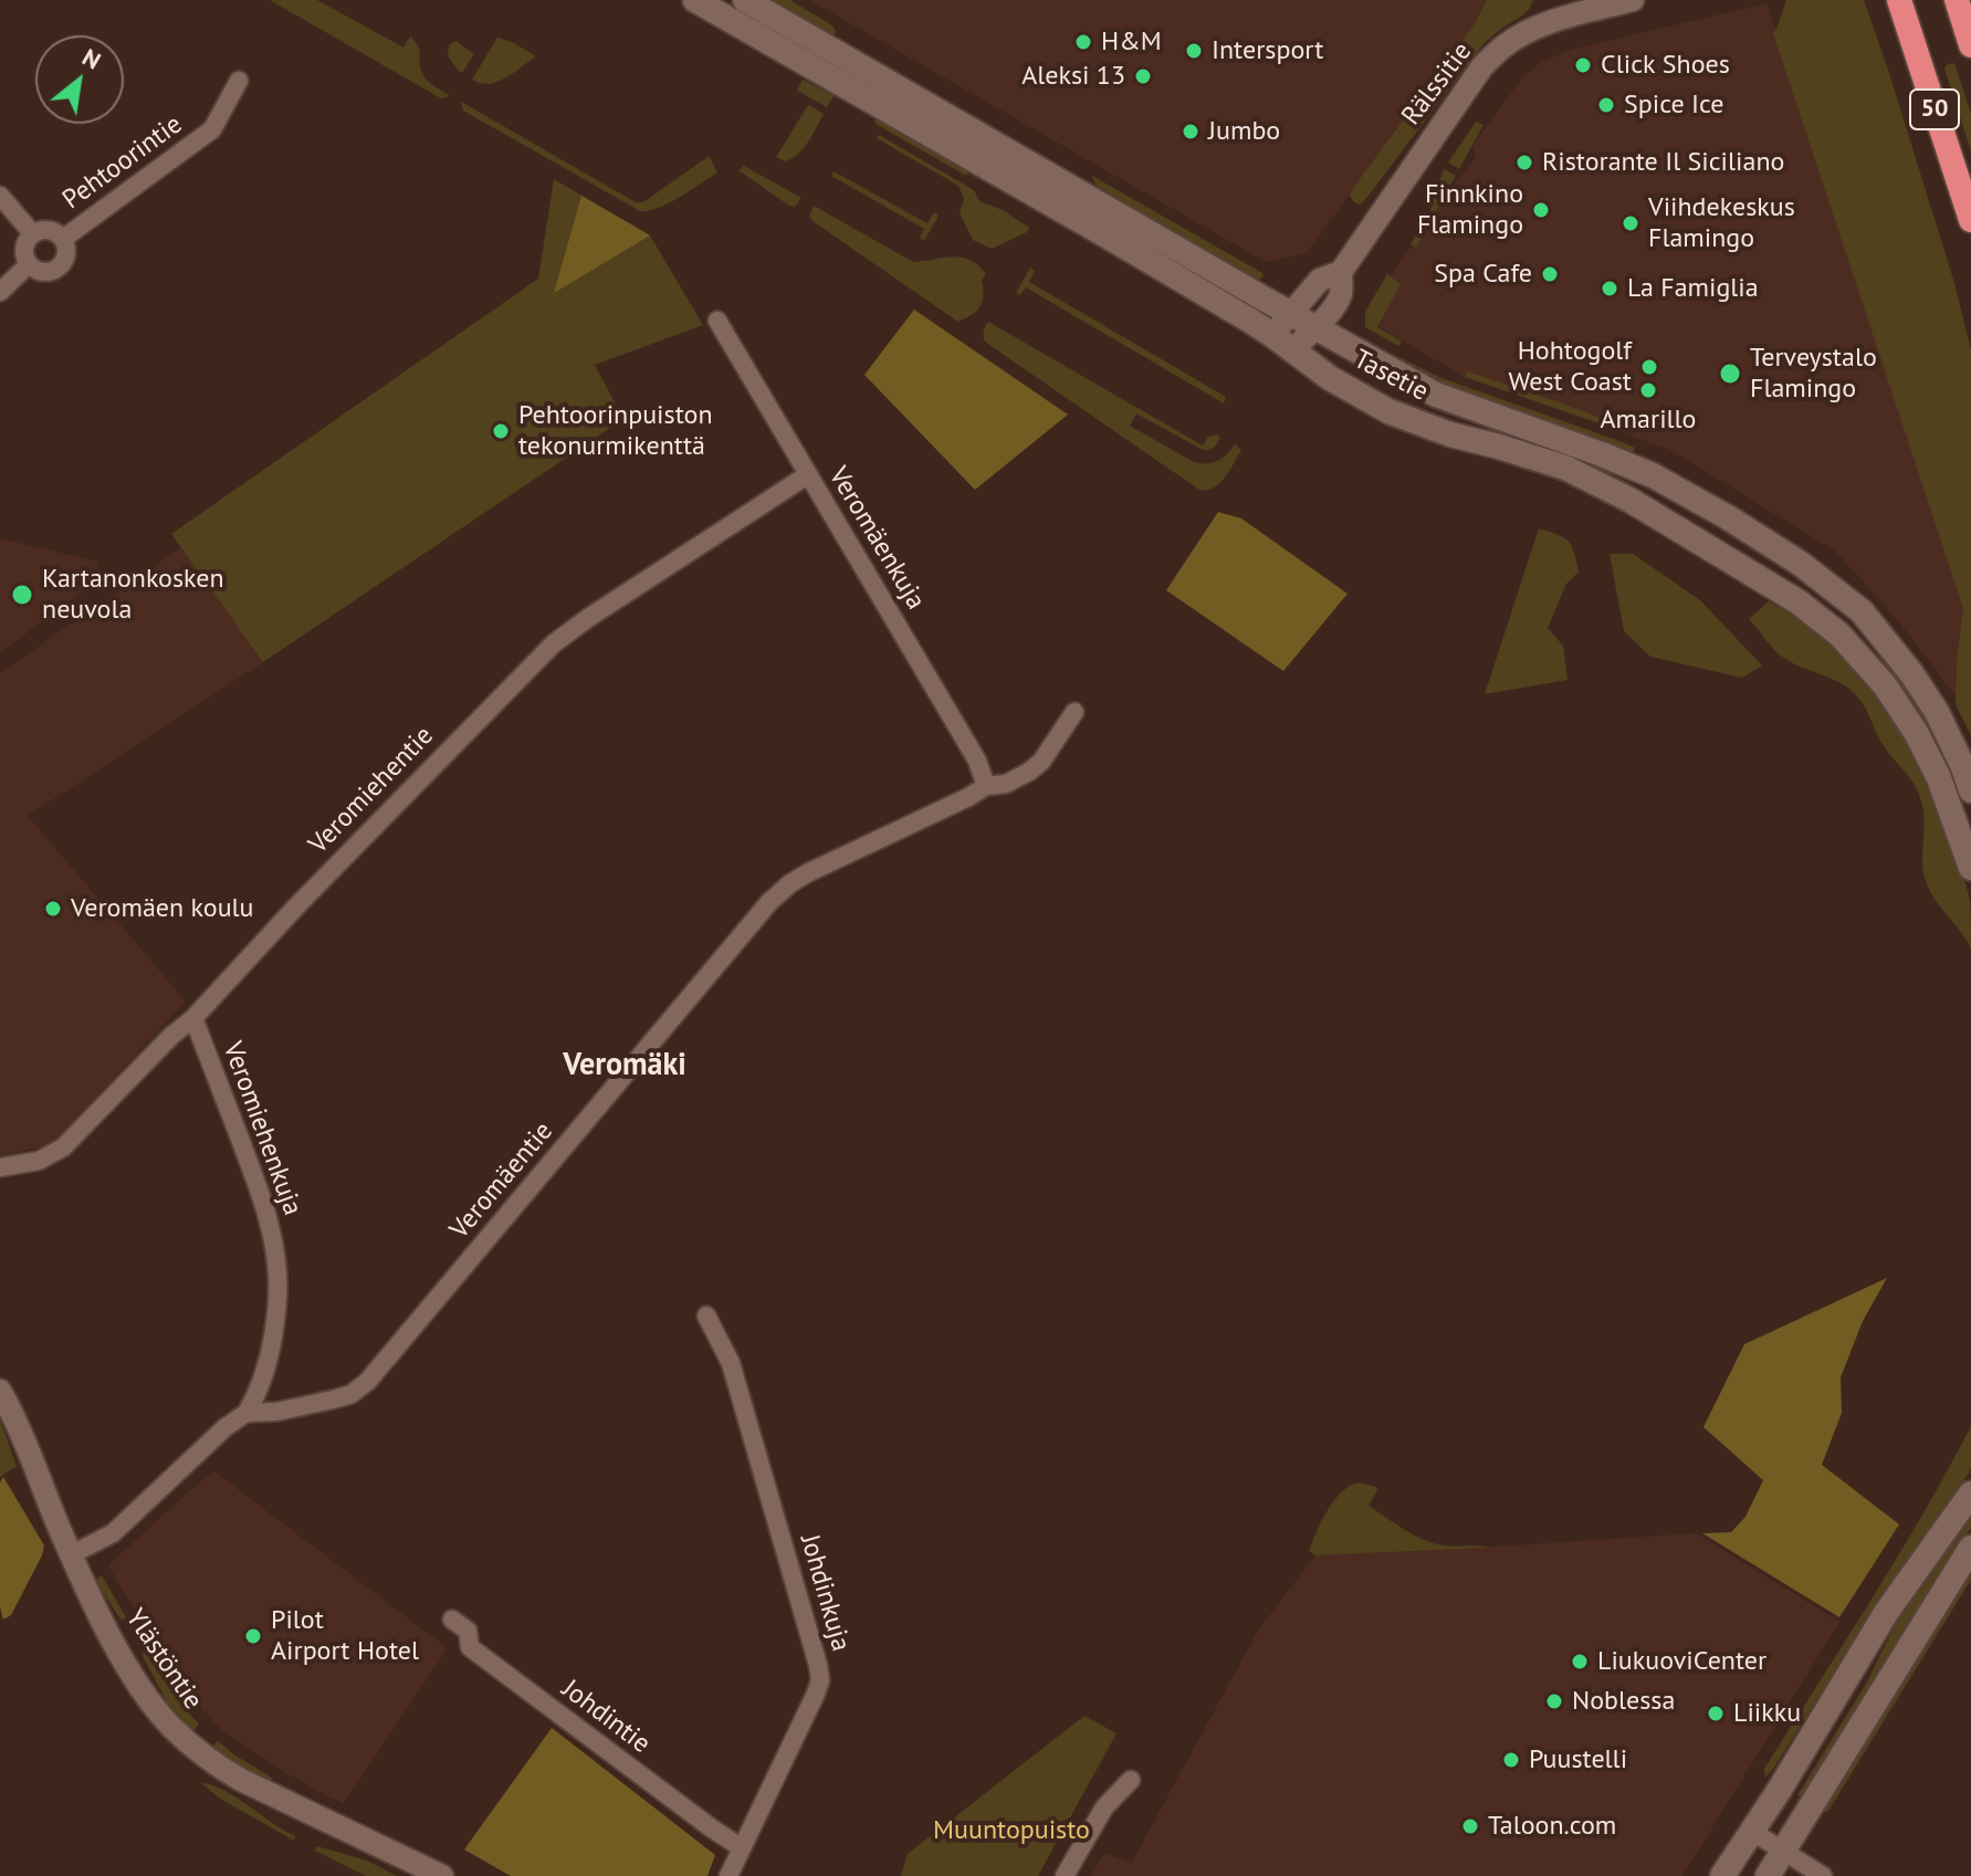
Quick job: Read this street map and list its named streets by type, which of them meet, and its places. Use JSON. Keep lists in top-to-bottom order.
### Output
{
  "streets": {
    "highway": ["50"],
    "main road": ["Tasetie"],
    "street": [
      "Rälssitie",
      "Pehtoorintie",
      "Veromäenkuja",
      "Veromiehentie",
      "Veromiehenkuja",
      "Veromäentie",
      "Johdinkuja",
      "Ylästöntie",
      "Johdintie"
    ]
  },
  "crossings": [
    ["Rälssitie", "Tasetie"],
    ["Veromäenkuja", "Veromiehentie"],
    ["Veromäenkuja", "Veromäentie"],
    ["Veromiehentie", "Veromiehenkuja"],
    ["Veromiehenkuja", "Veromäentie"],
    ["Johdinkuja", "Johdintie"]
  ],
  "districts": ["Veromäki"],
  "parks": ["Muuntopuisto"],
  "places": [
    "H&M",
    "Intersport",
    "Click Shoes",
    "Aleksi 13",
    "Spice Ice",
    "Jumbo",
    "Ristorante Il Siciliano",
    "Finnkino Flamingo",
    "Viihdekeskus Flamingo",
    "Spa Cafe",
    "La Famiglia",
    "Hohtogolf West Coast",
    "Terveystalo Flamingo",
    "Amarillo",
    "Pehtoorinpuiston tekonurmikenttä",
    "Kartanonkosken neuvola",
    "Veromäen koulu",
    "Pilot Airport Hotel",
    "LiukuoviCenter",
    "Noblessa",
    "Liikku",
    "Puustelli",
    "Taloon.com"
  ],
  "north": "top right"
}
